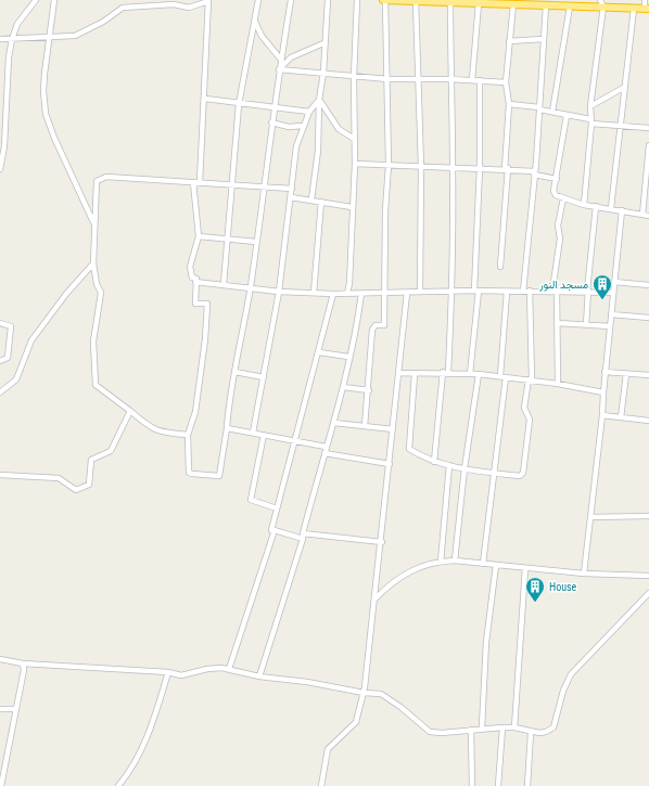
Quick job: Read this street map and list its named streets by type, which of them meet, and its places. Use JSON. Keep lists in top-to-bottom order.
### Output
{
  "places": {
    "building": ["مسجد النور", "House"]
  }
}
